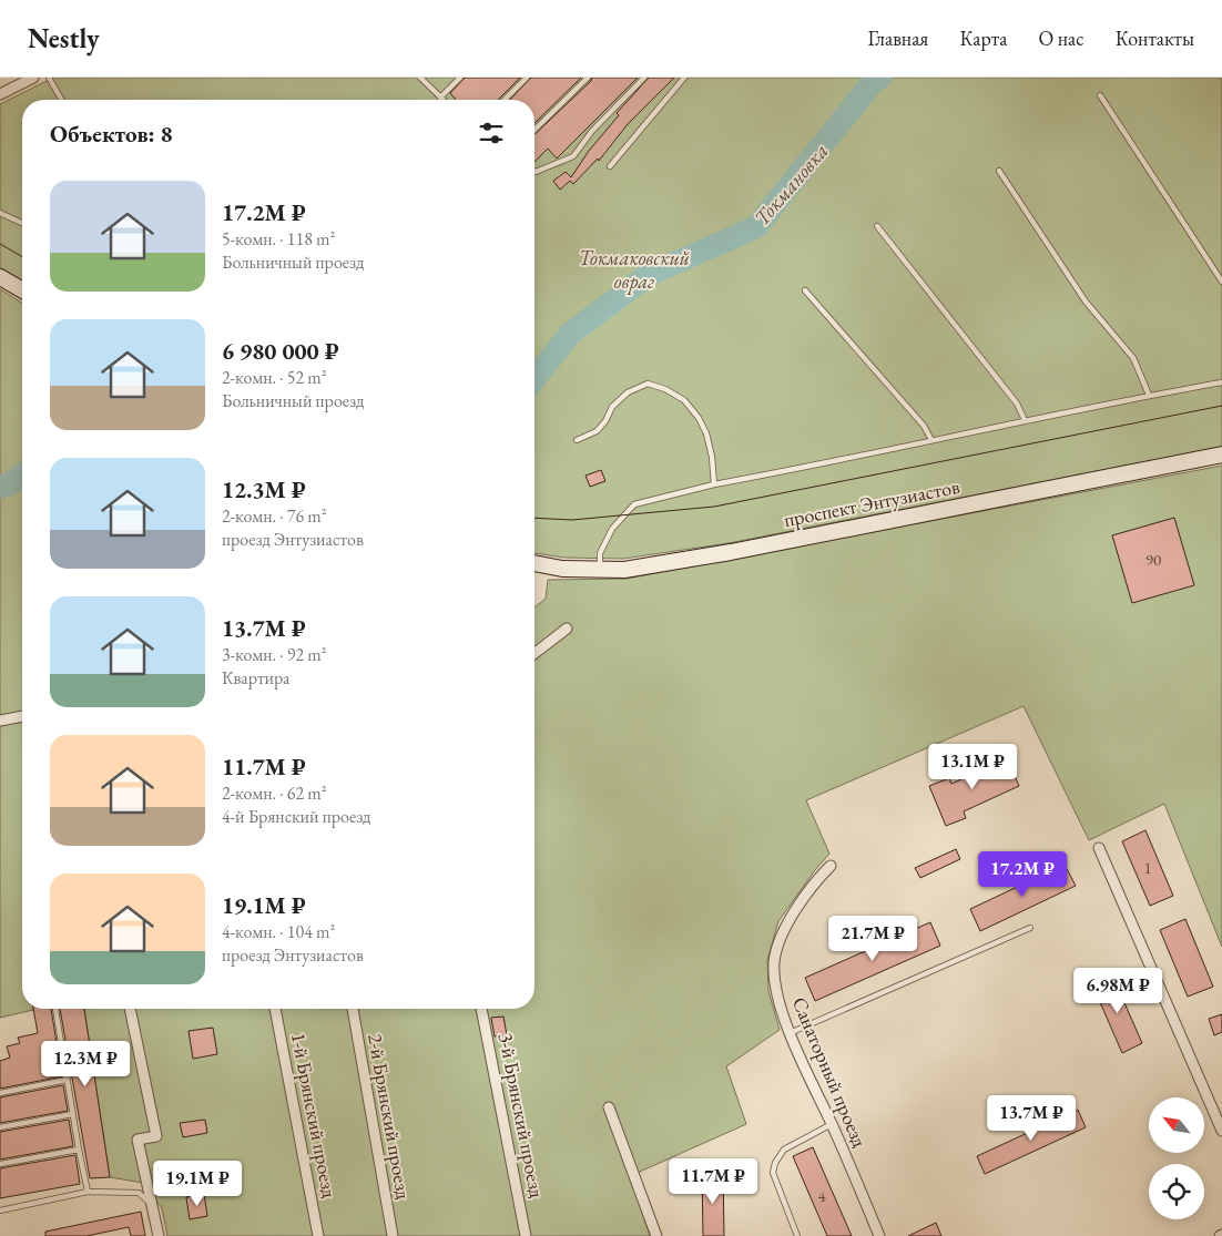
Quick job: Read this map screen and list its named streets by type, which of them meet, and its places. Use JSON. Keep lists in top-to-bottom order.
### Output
{
  "streets": {
    "street": [
      "проспект Энтузиастов",
      "Санаторный проезд",
      "1-й Брянский проезд",
      "3-й Брянский проезд",
      "2-й Брянский проезд"
    ]
  },
  "water": ["Токмановка"],
  "parks": ["Токмаковский овраг"],
  "house_numbers": ["90", "1", "4"],
  "north": "top left",
  "page": {
    "header": "Nestly",
    "nav": [
      "Главная",
      "Карта",
      "О нас",
      "Контакты"
    ],
    "heading": "Объектов: 8",
    "list": [
      {
        "name": "17.2M ₽",
        "note": "5-комн. · 118 m² · Больничный проезд"
      },
      {
        "name": "6 980 000 ₽",
        "note": "2-комн. · 52 m² · Больничный проезд"
      },
      {
        "name": "12.3M ₽",
        "note": "2-комн. · 76 m² · проезд Энтузиастов"
      },
      {
        "name": "13.7M ₽",
        "note": "3-комн. · 92 m² · Квартира"
      },
      {
        "name": "11.7M ₽",
        "note": "2-комн. · 62 m² · 4-й Брянский проезд"
      },
      {
        "name": "19.1M ₽",
        "note": "4-комн. · 104 m² · проезд Энтузиастов"
      }
    ],
    "price": [
      "13.1M ₽",
      "17.2M ₽",
      "21.7M ₽",
      "6.98M ₽",
      "12.3M ₽",
      "13.7M ₽",
      "11.7M ₽",
      "19.1M ₽"
    ]
  }
}
